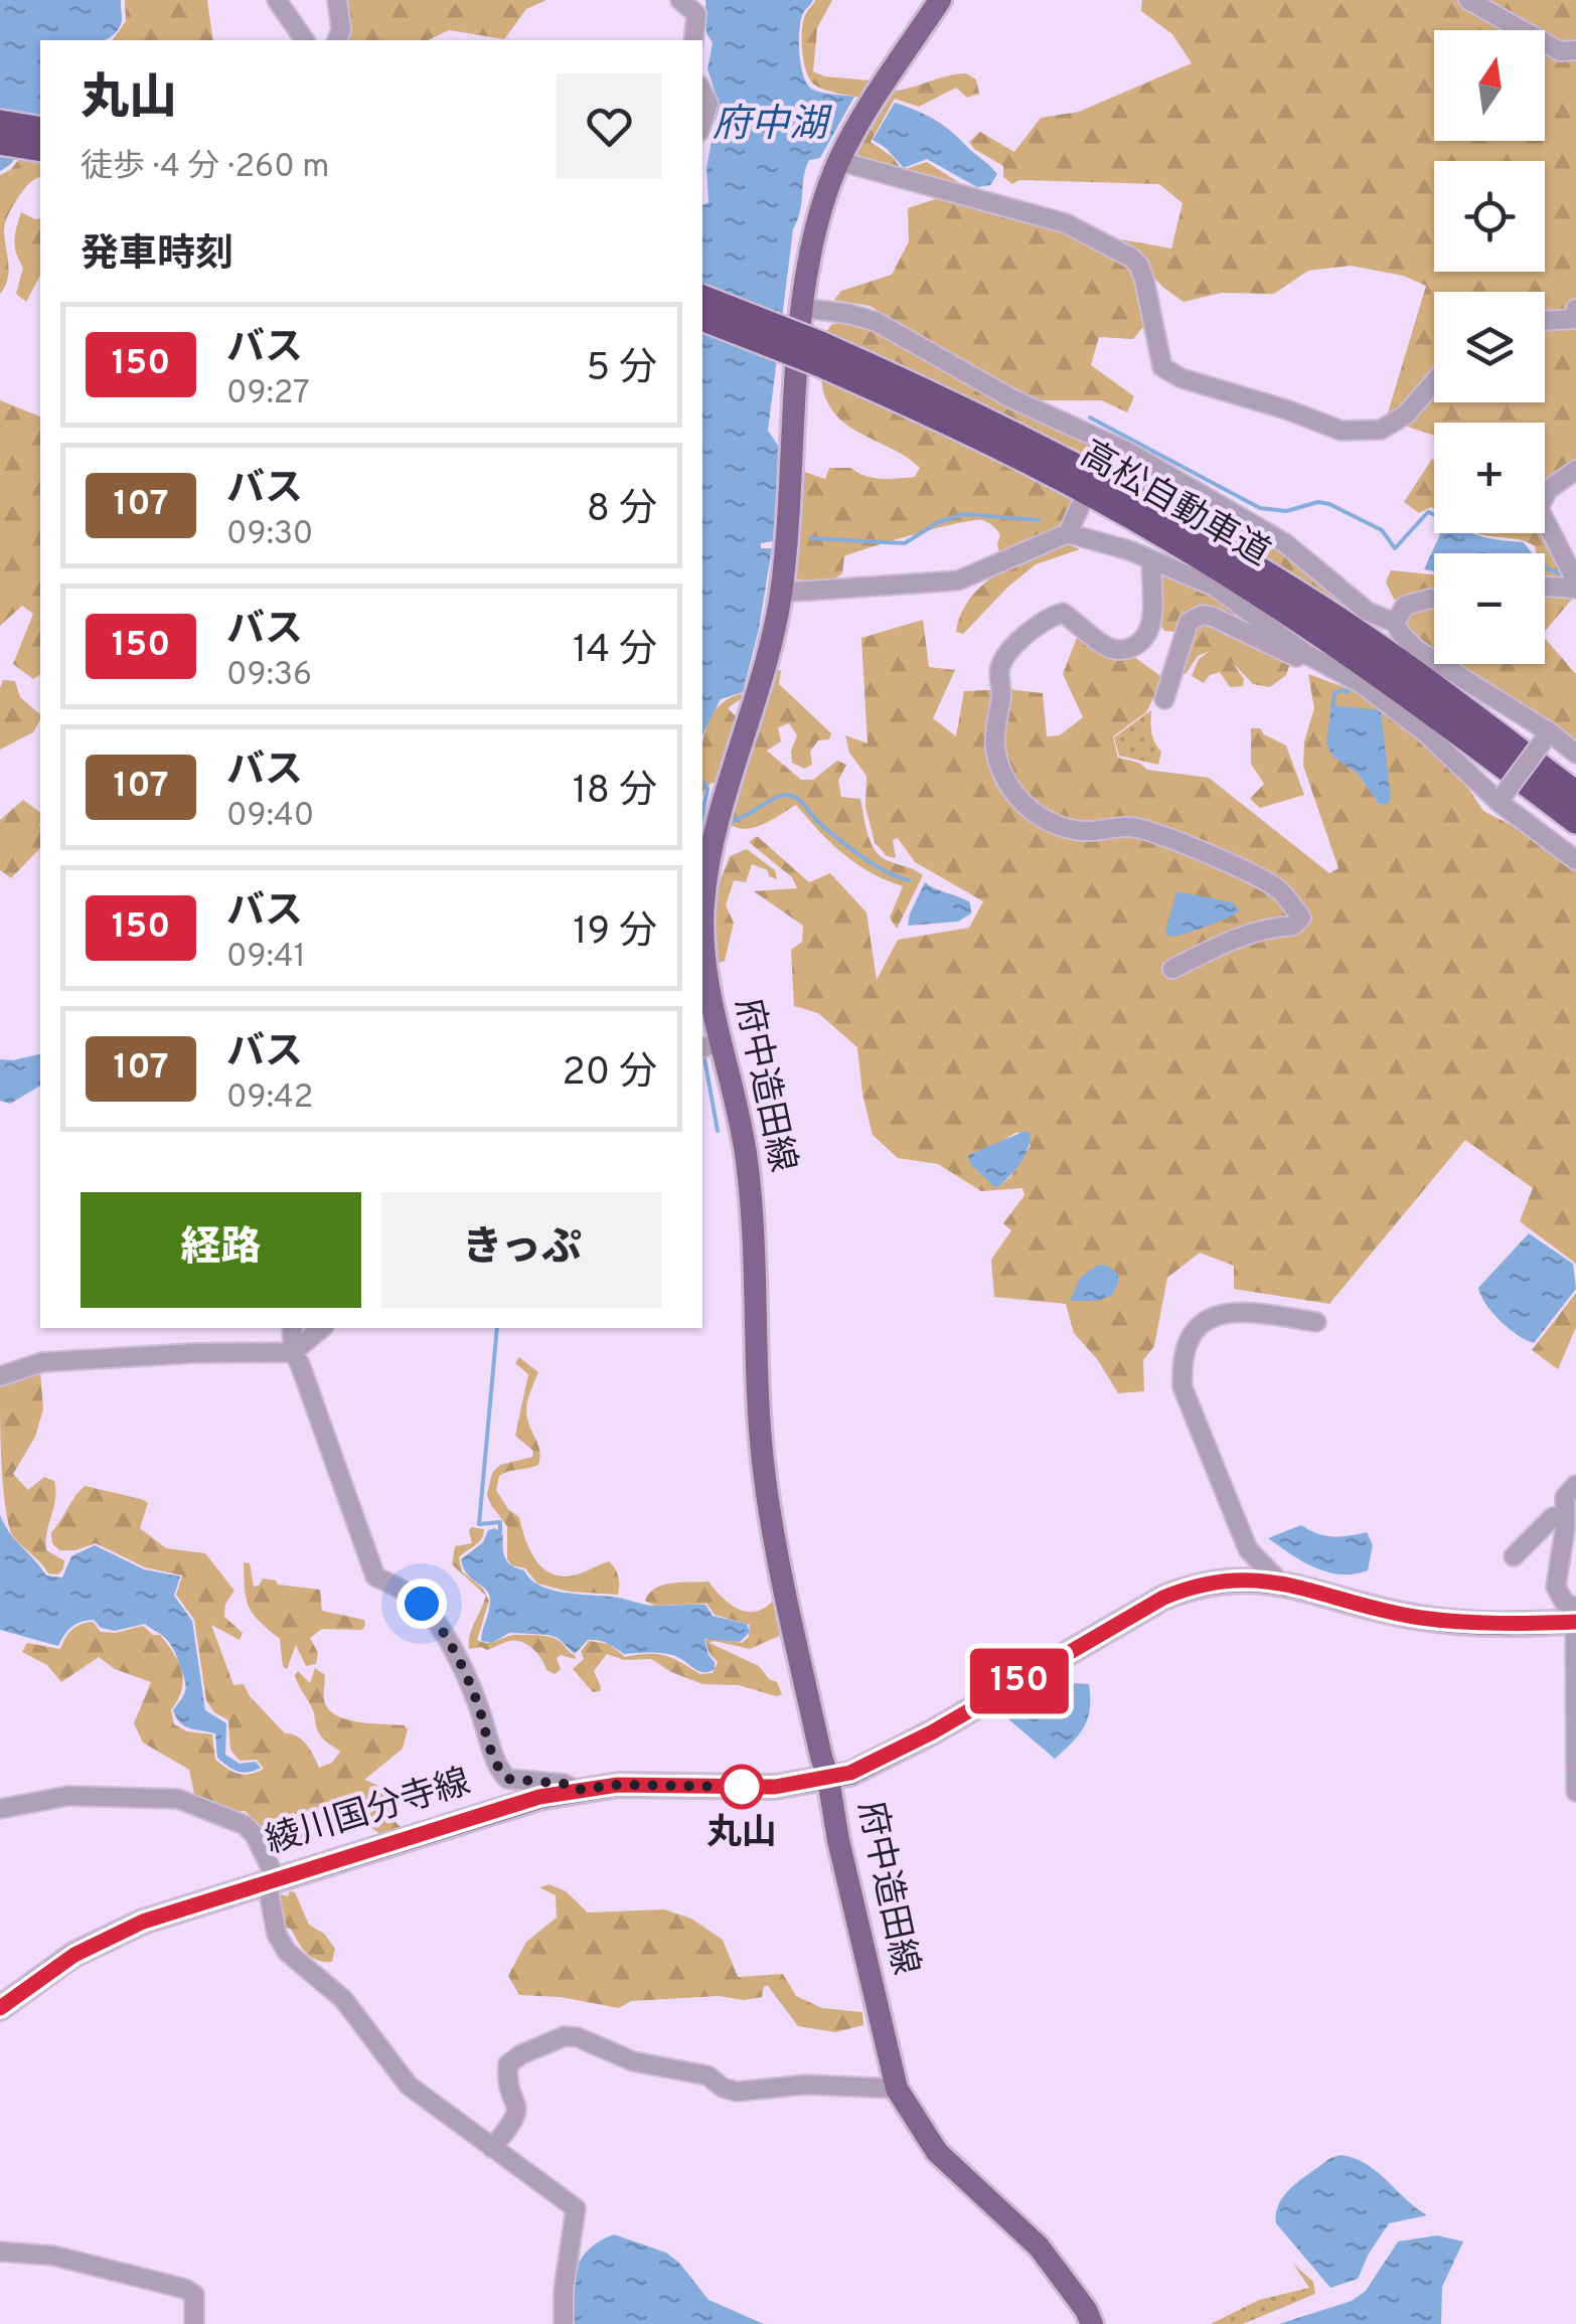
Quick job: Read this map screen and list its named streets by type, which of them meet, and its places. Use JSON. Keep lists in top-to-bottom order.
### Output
{
  "streets": {
    "highway": ["高松自動車道"],
    "main road": ["府中造田線", "綾川国分寺線"]
  },
  "crossings": [
    ["府中造田線", "綾川国分寺線"]
  ],
  "water": ["府中湖"],
  "places": ["丸山"],
  "lines": ["bus line 150"],
  "north": "top",
  "page": {
    "on_map": "150",
    "map_buttons": ["+", "−"],
    "heading": [
      ["丸山", "徒歩 · 4 分 · 260 m"],
      "発車時刻"
    ],
    "list": [
      {
        "mark": "150",
        "name": "バス",
        "note": "09:27",
        "value": "5 分"
      },
      {
        "mark": "107",
        "name": "バス",
        "note": "09:30",
        "value": "8 分"
      },
      {
        "mark": "150",
        "name": "バス",
        "note": "09:36",
        "value": "14 分"
      },
      {
        "mark": "107",
        "name": "バス",
        "note": "09:40",
        "value": "18 分"
      },
      {
        "mark": "150",
        "name": "バス",
        "note": "09:41",
        "value": "19 分"
      },
      {
        "mark": "107",
        "name": "バス",
        "note": "09:42",
        "value": "20 分"
      }
    ],
    "buttons": ["経路", "きっぷ"]
  }
}
